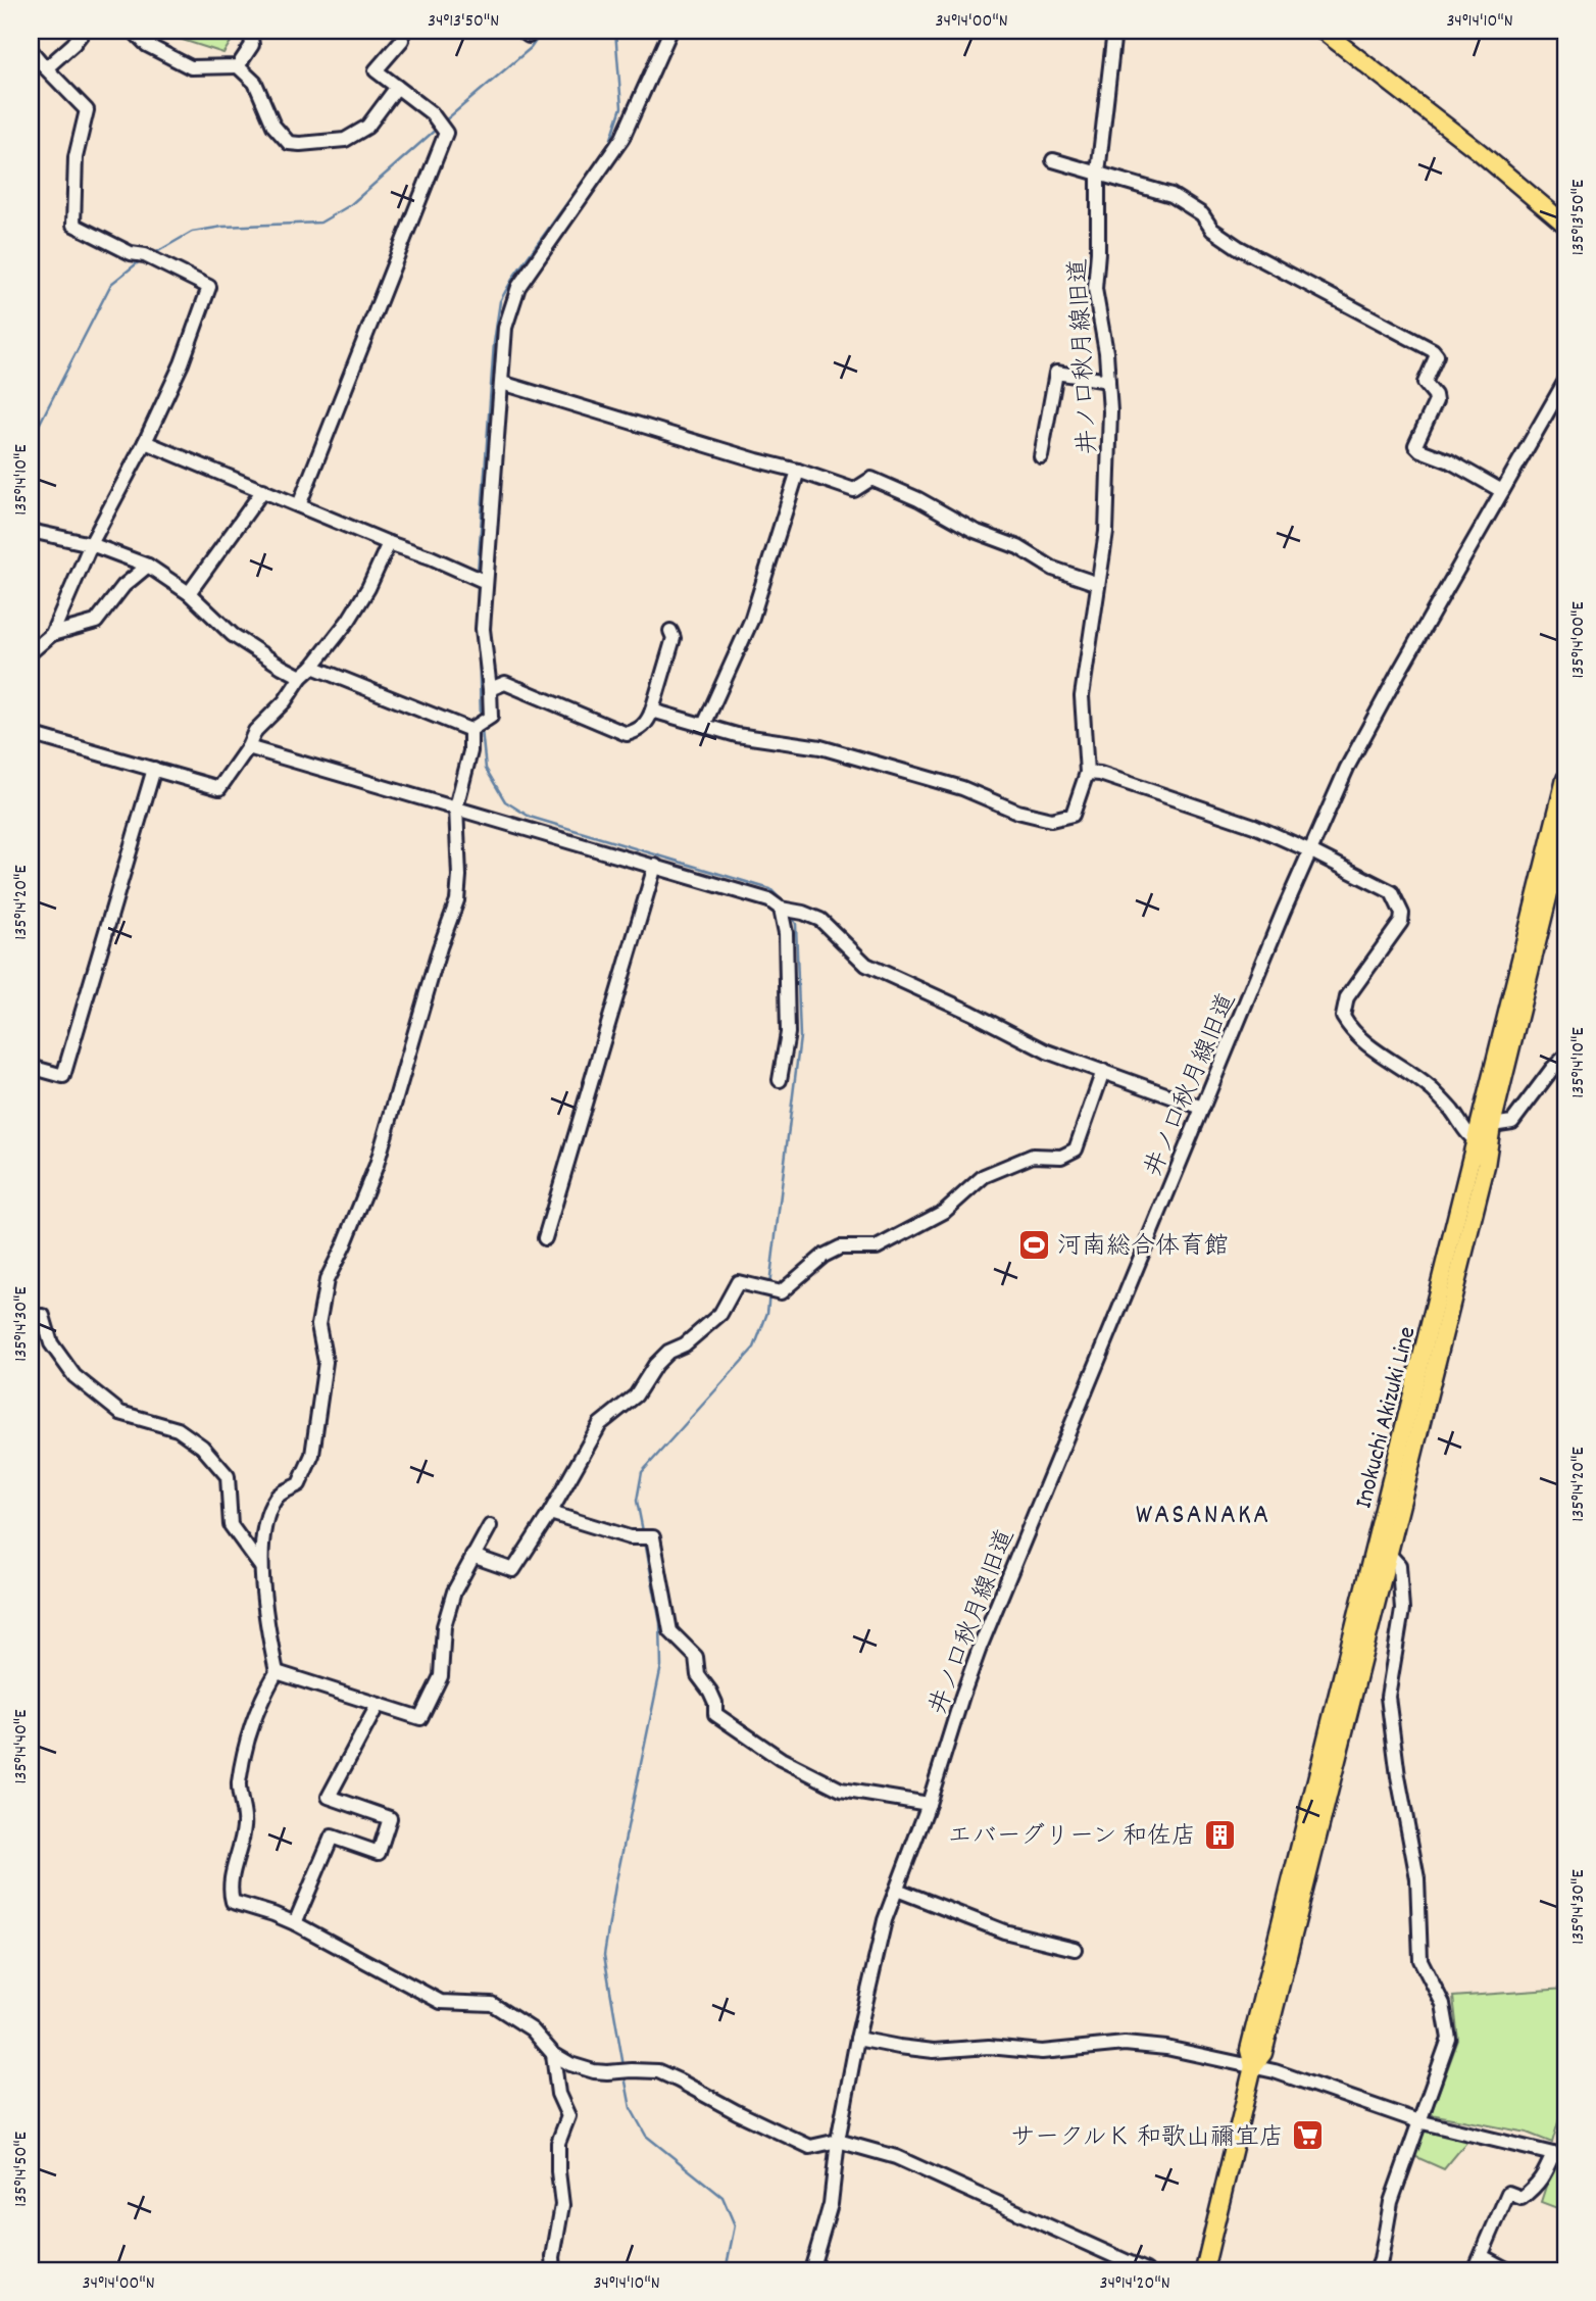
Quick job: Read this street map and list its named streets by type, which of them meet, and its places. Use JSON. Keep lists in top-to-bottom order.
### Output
{
  "streets": {
    "main road": ["Inokuchi Akizuki Line"],
    "street": ["井ノ口秋月線旧道"]
  },
  "districts": ["WASANAKA"],
  "places": {
    "sports": ["河南総合体育館"],
    "building": ["エバーグリーン 和佐店"],
    "supermarket": ["サークルＫ 和歌山禰宜店"]
  },
  "coordinates": [
    "34°13'50\"N",
    "34°14'00\"N",
    "34°14'10\"N",
    "135°13'50\"E",
    "135°14'10\"E",
    "135°14'00\"E",
    "135°14'20\"E",
    "135°14'30\"E",
    "135°14'40\"E",
    "135°14'50\"E",
    "34°14'20\"N"
  ]
}
